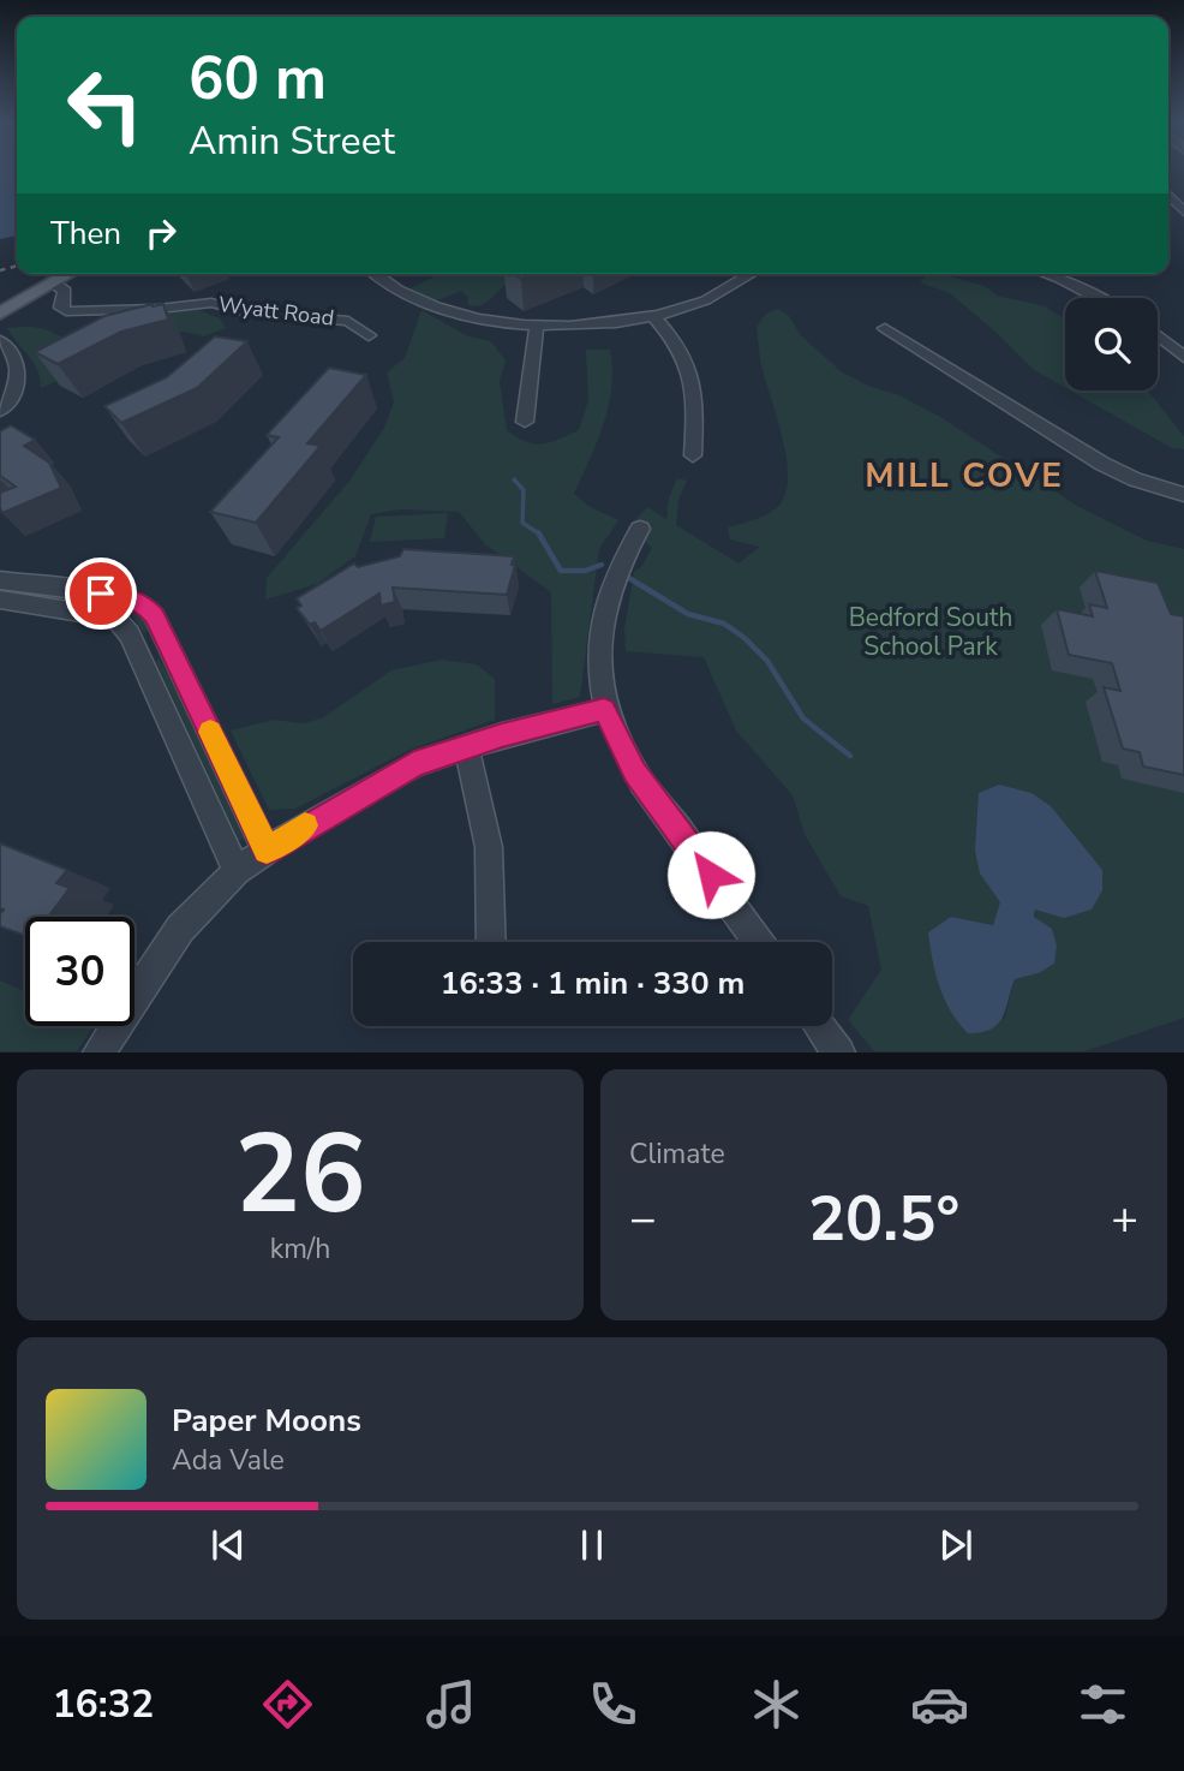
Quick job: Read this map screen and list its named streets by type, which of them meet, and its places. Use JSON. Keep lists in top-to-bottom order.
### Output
{
  "streets": {
    "street": ["Wyatt Road"]
  },
  "districts": ["MILL COVE"],
  "parks": ["Bedford South School Park"],
  "page": {
    "turn": ["60 m", "Amin Street"],
    "then": "Then",
    "limit": "30",
    "trip": "16:33 · 1 min · 330 m",
    "tile": [
      ["26", "km/h"],
      "Climate"
    ],
    "heat": ["−", "20.5°", "+"],
    "song": ["Paper Moons", "Ada Vale"],
    "tabs": "16:32"
  }
}
